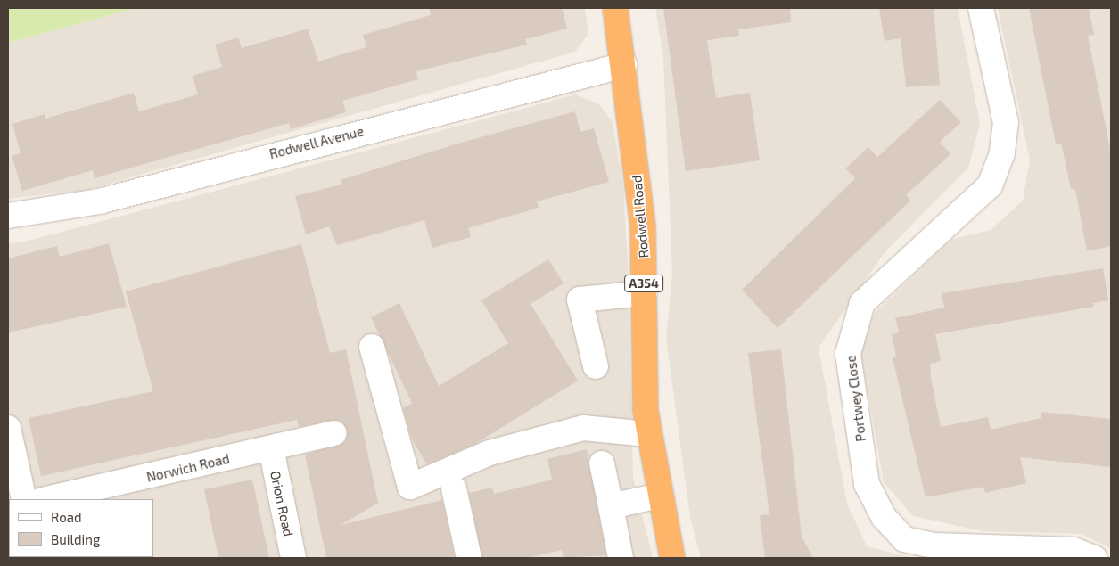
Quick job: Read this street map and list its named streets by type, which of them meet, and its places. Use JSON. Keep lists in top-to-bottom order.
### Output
{
  "streets": {
    "highway": ["Rodwell Road", "A354"],
    "street": [
      "Rodwell Avenue",
      "Portwey Close",
      "Norwich Road",
      "Orion Road"
    ]
  },
  "crossings": [
    ["Rodwell Avenue", "Rodwell Road"],
    ["Norwich Road", "Orion Road"]
  ],
  "legend": ["Road", "Building"]
}
